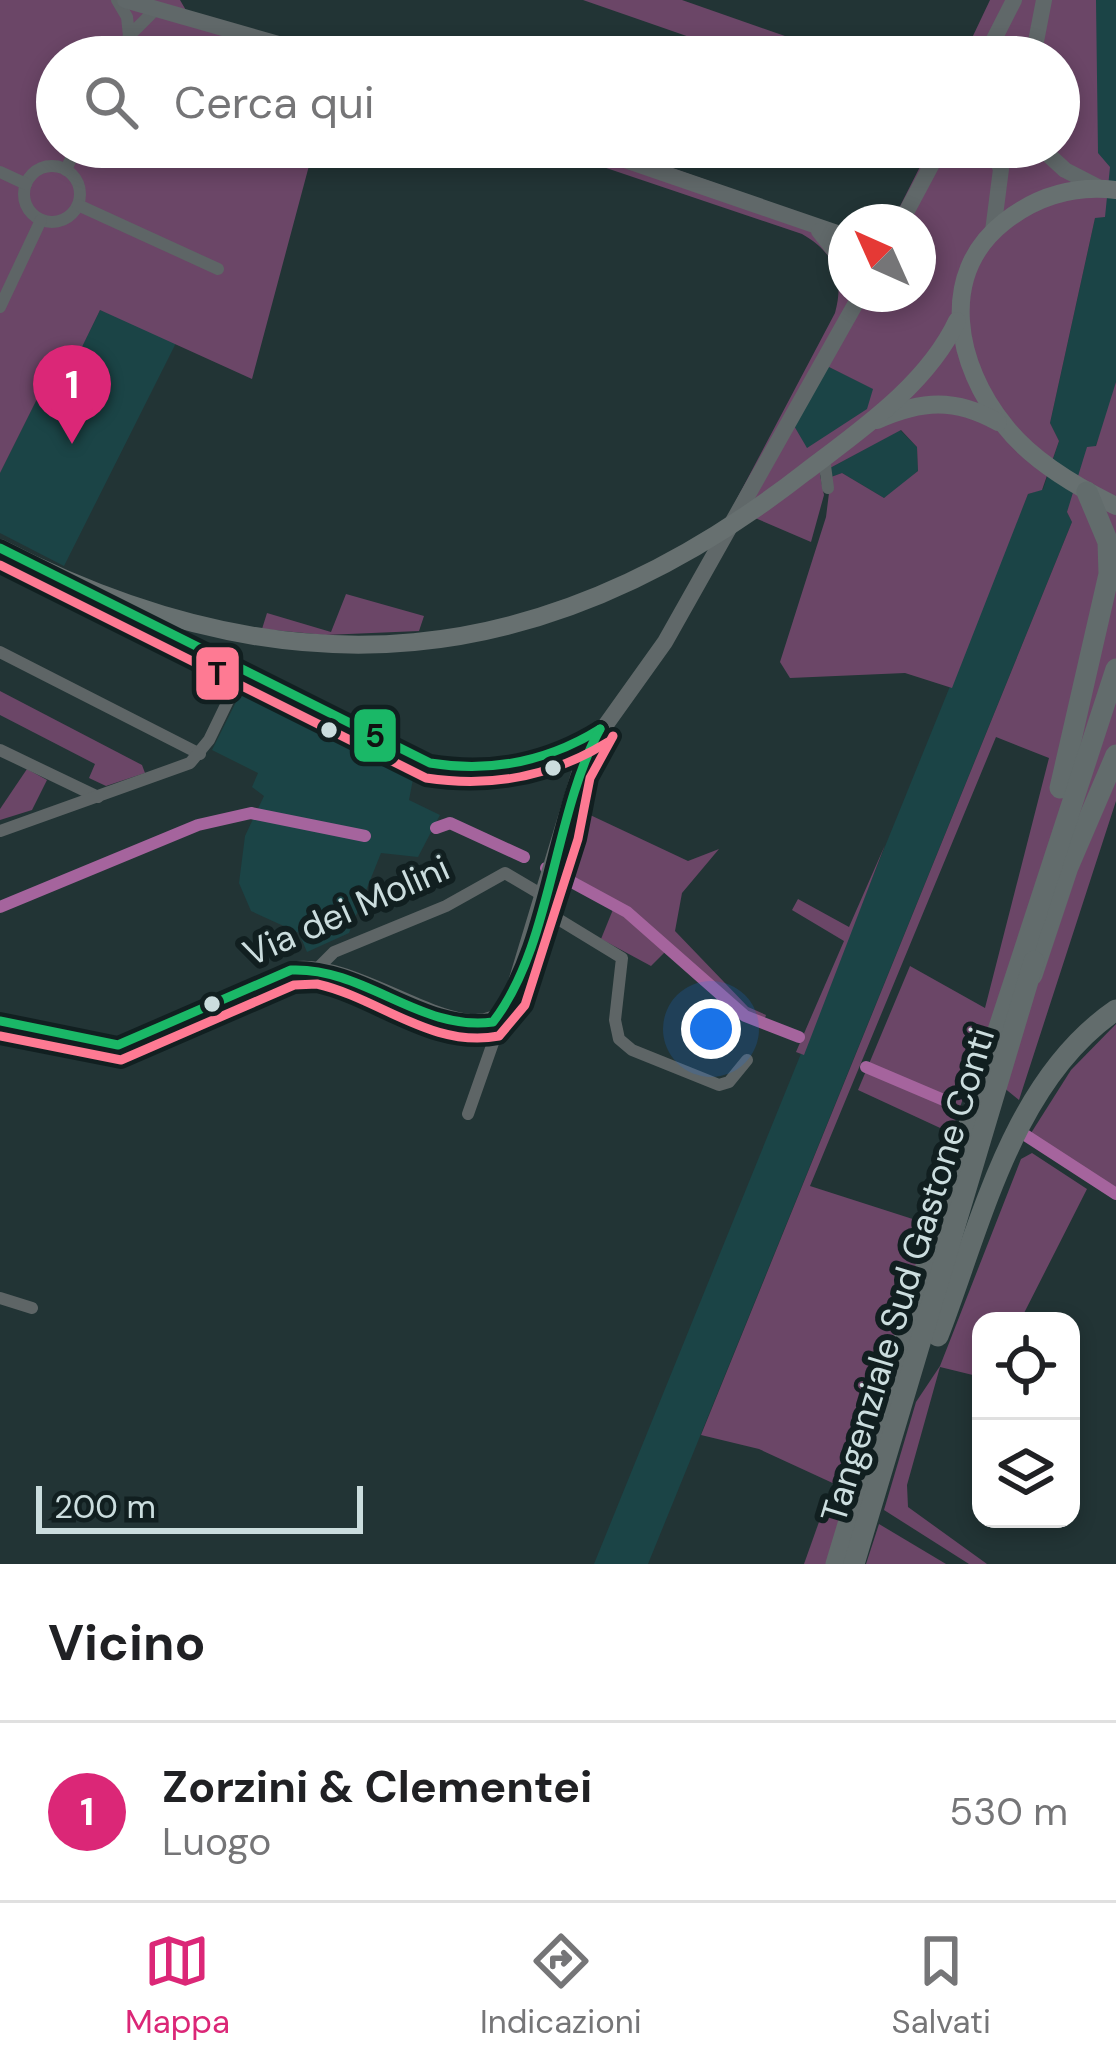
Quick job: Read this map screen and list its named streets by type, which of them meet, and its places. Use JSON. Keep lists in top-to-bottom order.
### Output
{
  "streets": {
    "highway": ["Tangenziale Sud Gastone Conti"],
    "street": ["Via dei Molini"]
  },
  "lines": ["transit line 5", "transit line T"],
  "scale_bar": "200 m",
  "north": "top left",
  "page": {
    "search": "Cerca qui",
    "pins": "1",
    "scale": "200 m",
    "heading": "Vicino",
    "list": [
      {
        "mark": "1",
        "name": "Zorzini & Clementei",
        "note": "Luogo",
        "value": "530 m"
      }
    ],
    "nav": ["Mappa", "Indicazioni", "Salvati"]
  }
}
